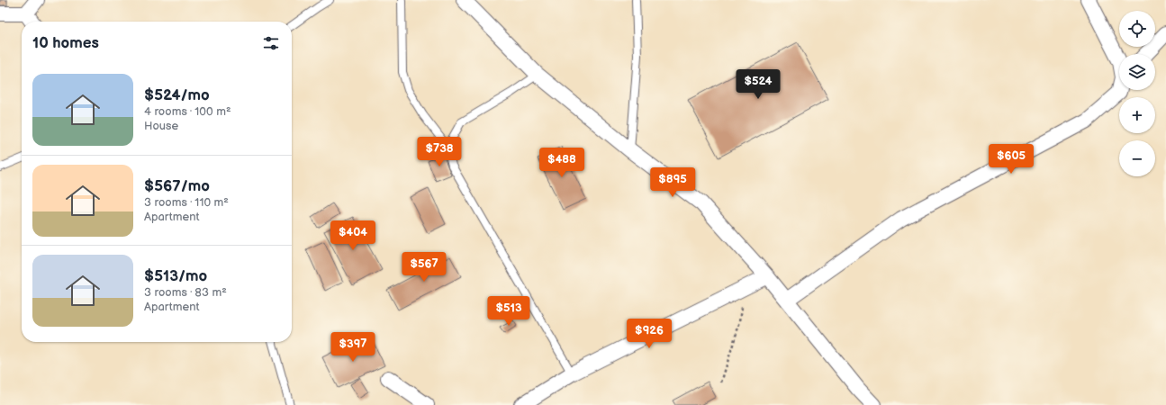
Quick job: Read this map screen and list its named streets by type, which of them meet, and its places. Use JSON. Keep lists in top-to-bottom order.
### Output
{
  "page": {
    "map_buttons": ["+", "−"],
    "heading": "10 homes",
    "list": [
      {
        "name": "$524/mo",
        "note": "4 rooms · 100 m² · House"
      },
      {
        "name": "$567/mo",
        "note": "3 rooms · 110 m² · Apartment"
      },
      {
        "name": "$513/mo",
        "note": "3 rooms · 83 m² · Apartment"
      }
    ],
    "price": [
      "$524",
      "$738",
      "$605",
      "$488",
      "$895",
      "$404",
      "$567",
      "$513",
      "$926",
      "$397"
    ]
  }
}
